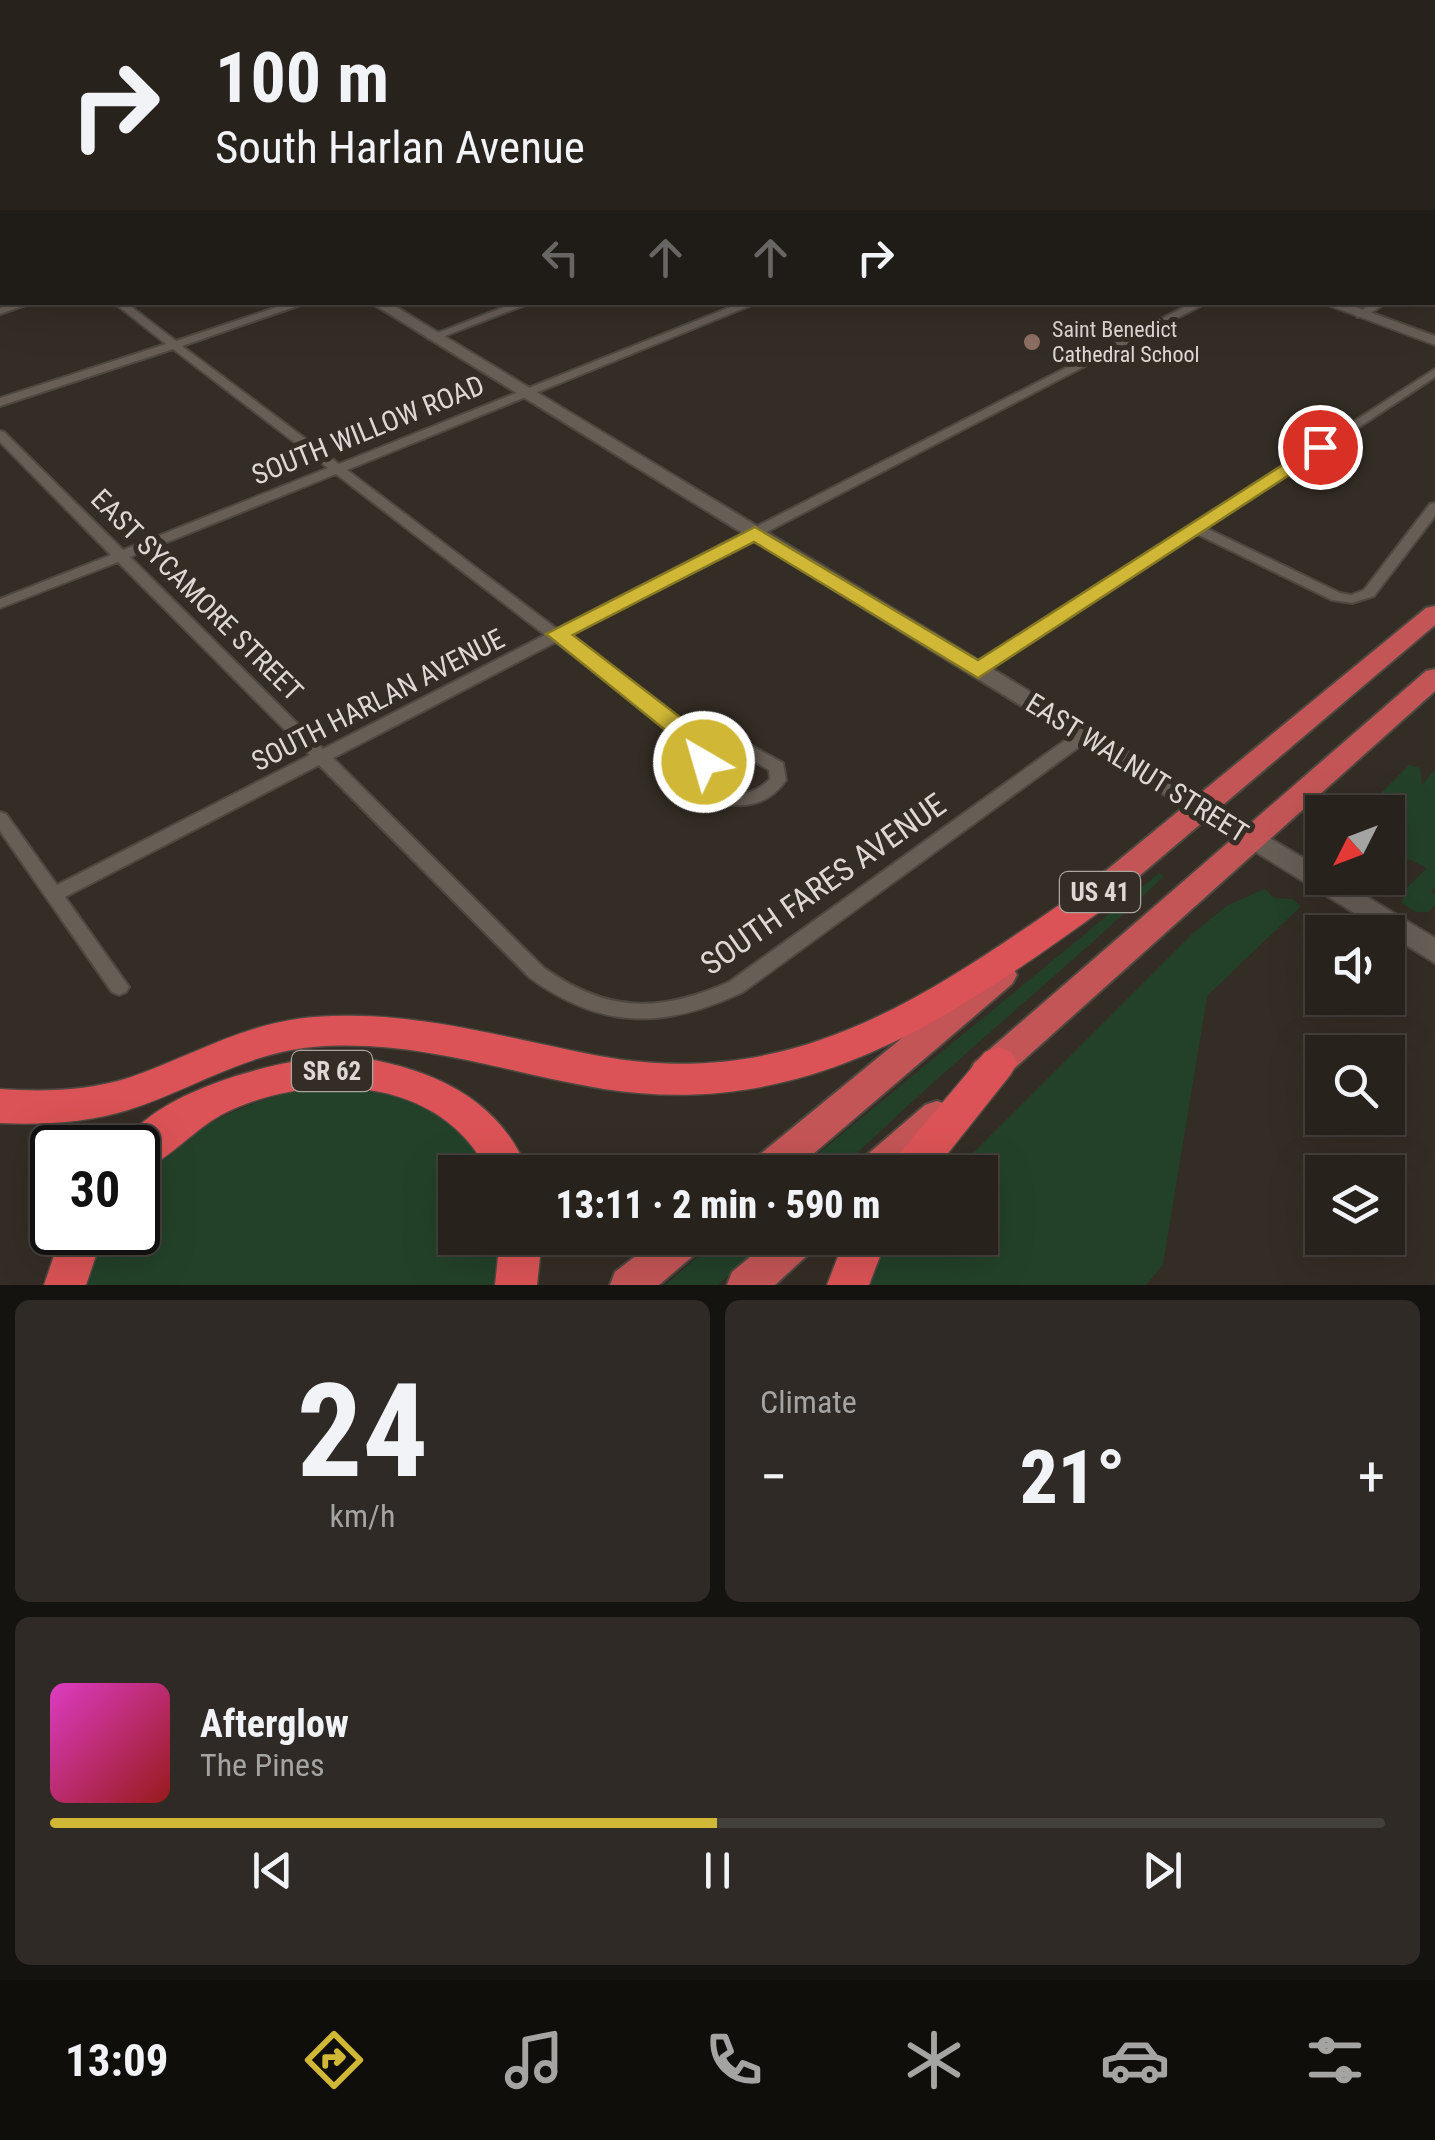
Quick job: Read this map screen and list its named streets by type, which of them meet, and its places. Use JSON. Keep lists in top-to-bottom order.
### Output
{
  "streets": {
    "highway": ["US 41", "SR 62"],
    "main road": ["EAST WALNUT STREET"],
    "street": [
      "SOUTH WILLOW ROAD",
      "EAST SYCAMORE STREET",
      "SOUTH HARLAN AVENUE",
      "SOUTH FARES AVENUE"
    ]
  },
  "crossings": [
    ["SOUTH WILLOW ROAD", "EAST SYCAMORE STREET"],
    ["SOUTH WILLOW ROAD", "EAST WALNUT STREET"],
    ["EAST SYCAMORE STREET", "SOUTH HARLAN AVENUE"],
    ["EAST SYCAMORE STREET", "SOUTH FARES AVENUE"],
    ["SOUTH HARLAN AVENUE", "EAST WALNUT STREET"],
    ["EAST WALNUT STREET", "SOUTH FARES AVENUE"],
    ["EAST WALNUT STREET", "US 41"]
  ],
  "places": ["Saint Benedict Cathedral School"],
  "north": "bottom left",
  "page": {
    "turn": ["100 m", "South Harlan Avenue"],
    "limit": "30",
    "trip": "13:11 · 2 min · 590 m",
    "tile": [
      ["24", "km/h"],
      "Climate"
    ],
    "heat": ["−", "21°", "+"],
    "song": ["Afterglow", "The Pines"],
    "tabs": "13:09"
  }
}
